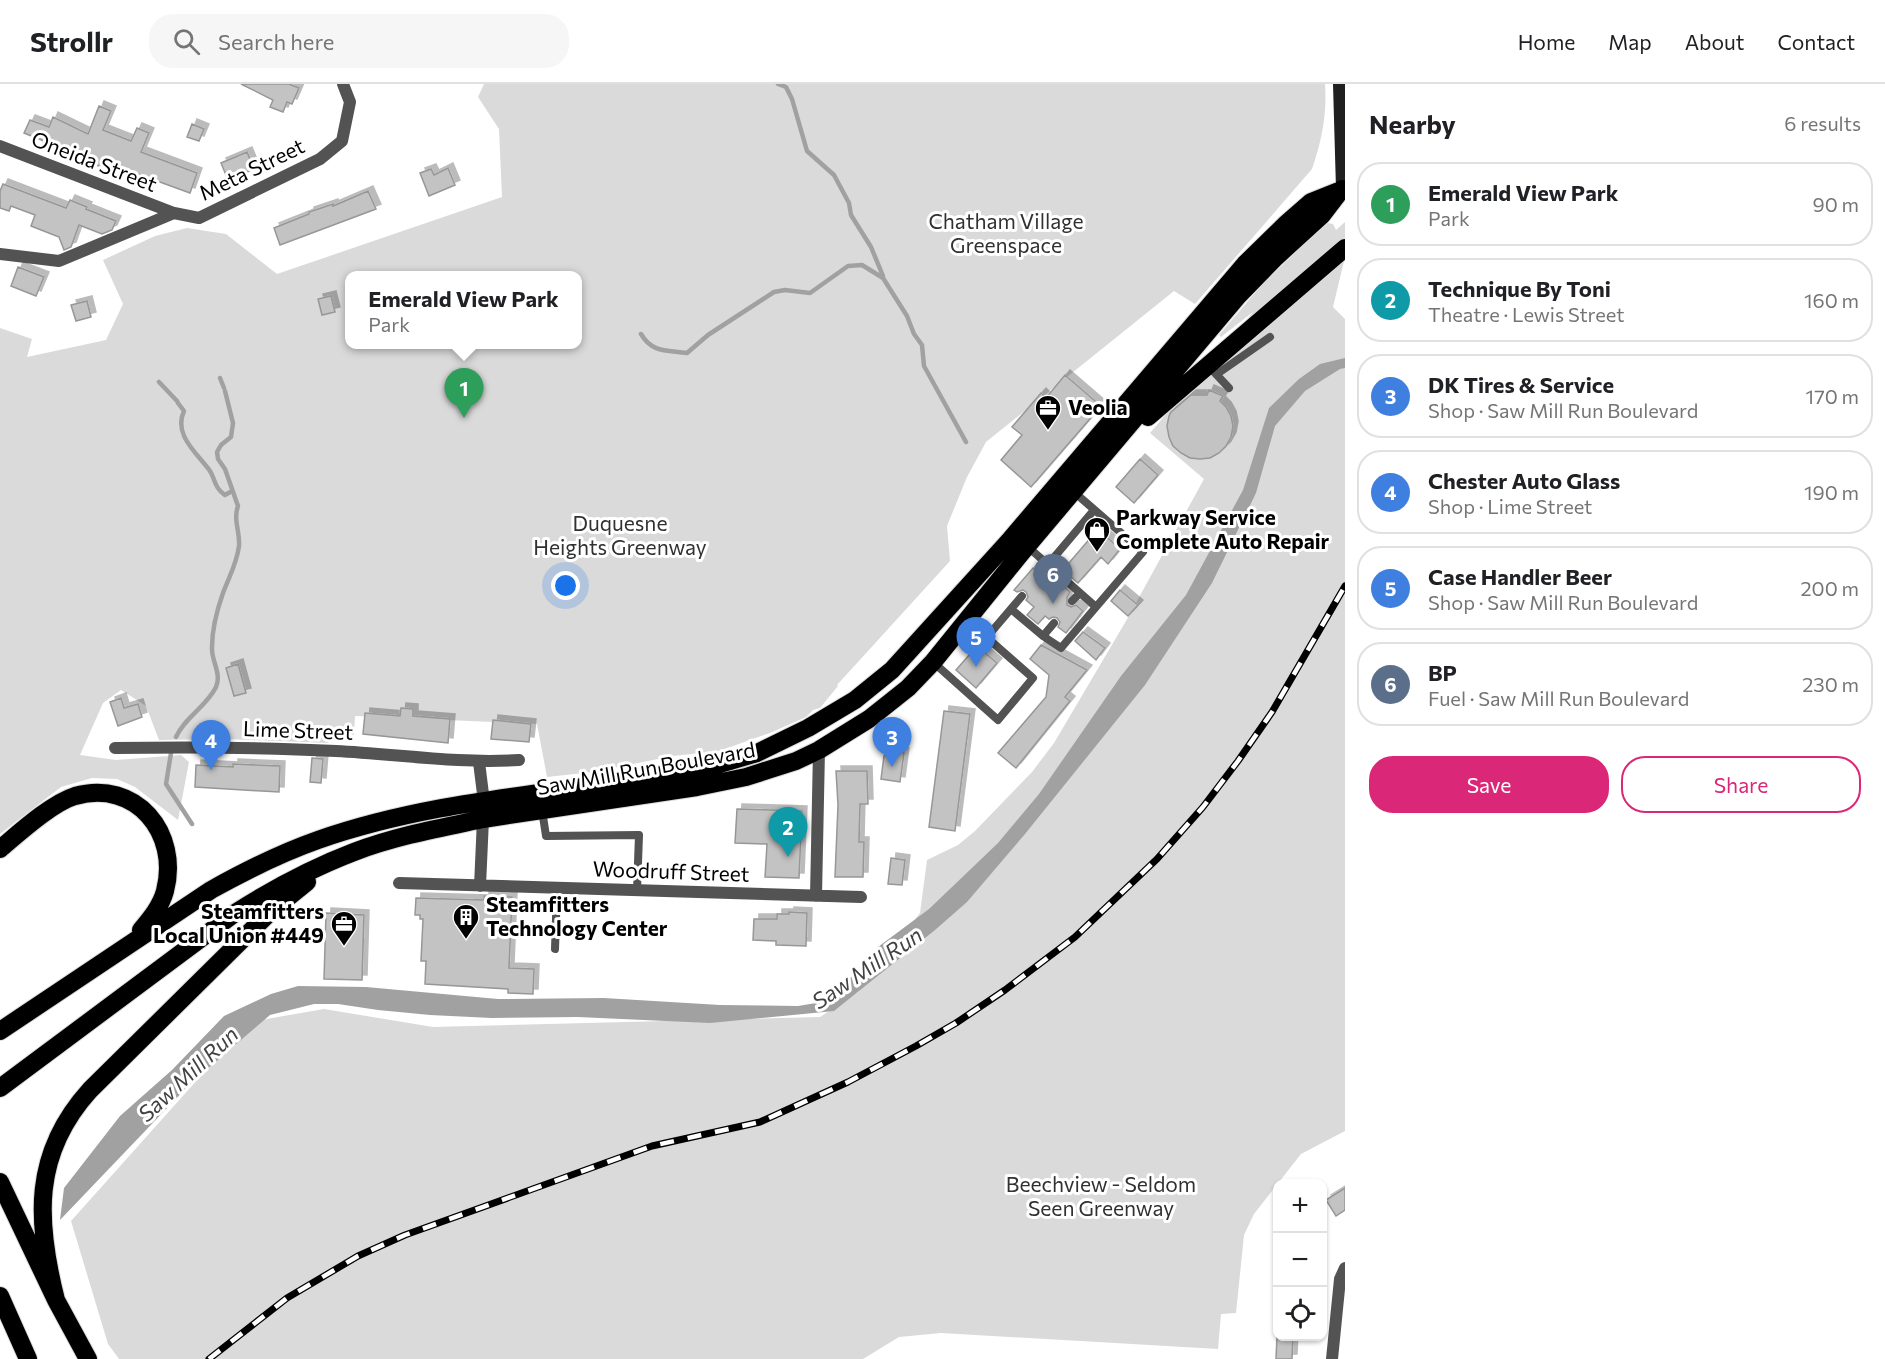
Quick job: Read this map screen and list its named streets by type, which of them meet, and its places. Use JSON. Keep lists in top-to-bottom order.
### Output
{
  "streets": {
    "highway": ["Saw Mill Run Boulevard"],
    "street": [
      "Oneida Street",
      "Meta Street",
      "Lime Street",
      "Woodruff Street"
    ]
  },
  "crossings": [
    ["Oneida Street", "Meta Street"]
  ],
  "water": ["Saw Mill Run"],
  "parks": ["Chatham Village Greenspace", "Duquesne Heights Greenway", "Beechview - Seldom Seen Greenway"],
  "places": {
    "office": ["Veolia", "Steamfitters Local Union #449"],
    "shop": ["Parkway Service Complete Auto Repair"],
    "building": ["Steamfitters Technology Center"]
  },
  "page": {
    "header": "Strollr",
    "search": "Search here",
    "nav": [
      "Home",
      "Map",
      "About",
      "Contact"
    ],
    "heading": ["Nearby", "6 results"],
    "list": [
      {
        "mark": "1",
        "name": "Emerald View Park",
        "note": "Park",
        "value": "90 m"
      },
      {
        "mark": "2",
        "name": "Technique By Toni",
        "note": "Theatre · Lewis Street",
        "value": "160 m"
      },
      {
        "mark": "3",
        "name": "DK Tires & Service",
        "note": "Shop · Saw Mill Run Boulevard",
        "value": "170 m"
      },
      {
        "mark": "4",
        "name": "Chester Auto Glass",
        "note": "Shop · Lime Street",
        "value": "190 m"
      },
      {
        "mark": "5",
        "name": "Case Handler Beer",
        "note": "Shop · Saw Mill Run Boulevard",
        "value": "200 m"
      },
      {
        "mark": "6",
        "name": "BP",
        "note": "Fuel · Saw Mill Run Boulevard",
        "value": "230 m"
      }
    ],
    "popup": ["Emerald View Park", "Park"],
    "pins": [
      "1",
      "6",
      "5",
      "3",
      "4",
      "2"
    ],
    "buttons": ["Save", "Share"],
    "map_buttons": ["+", "−"]
  }
}
